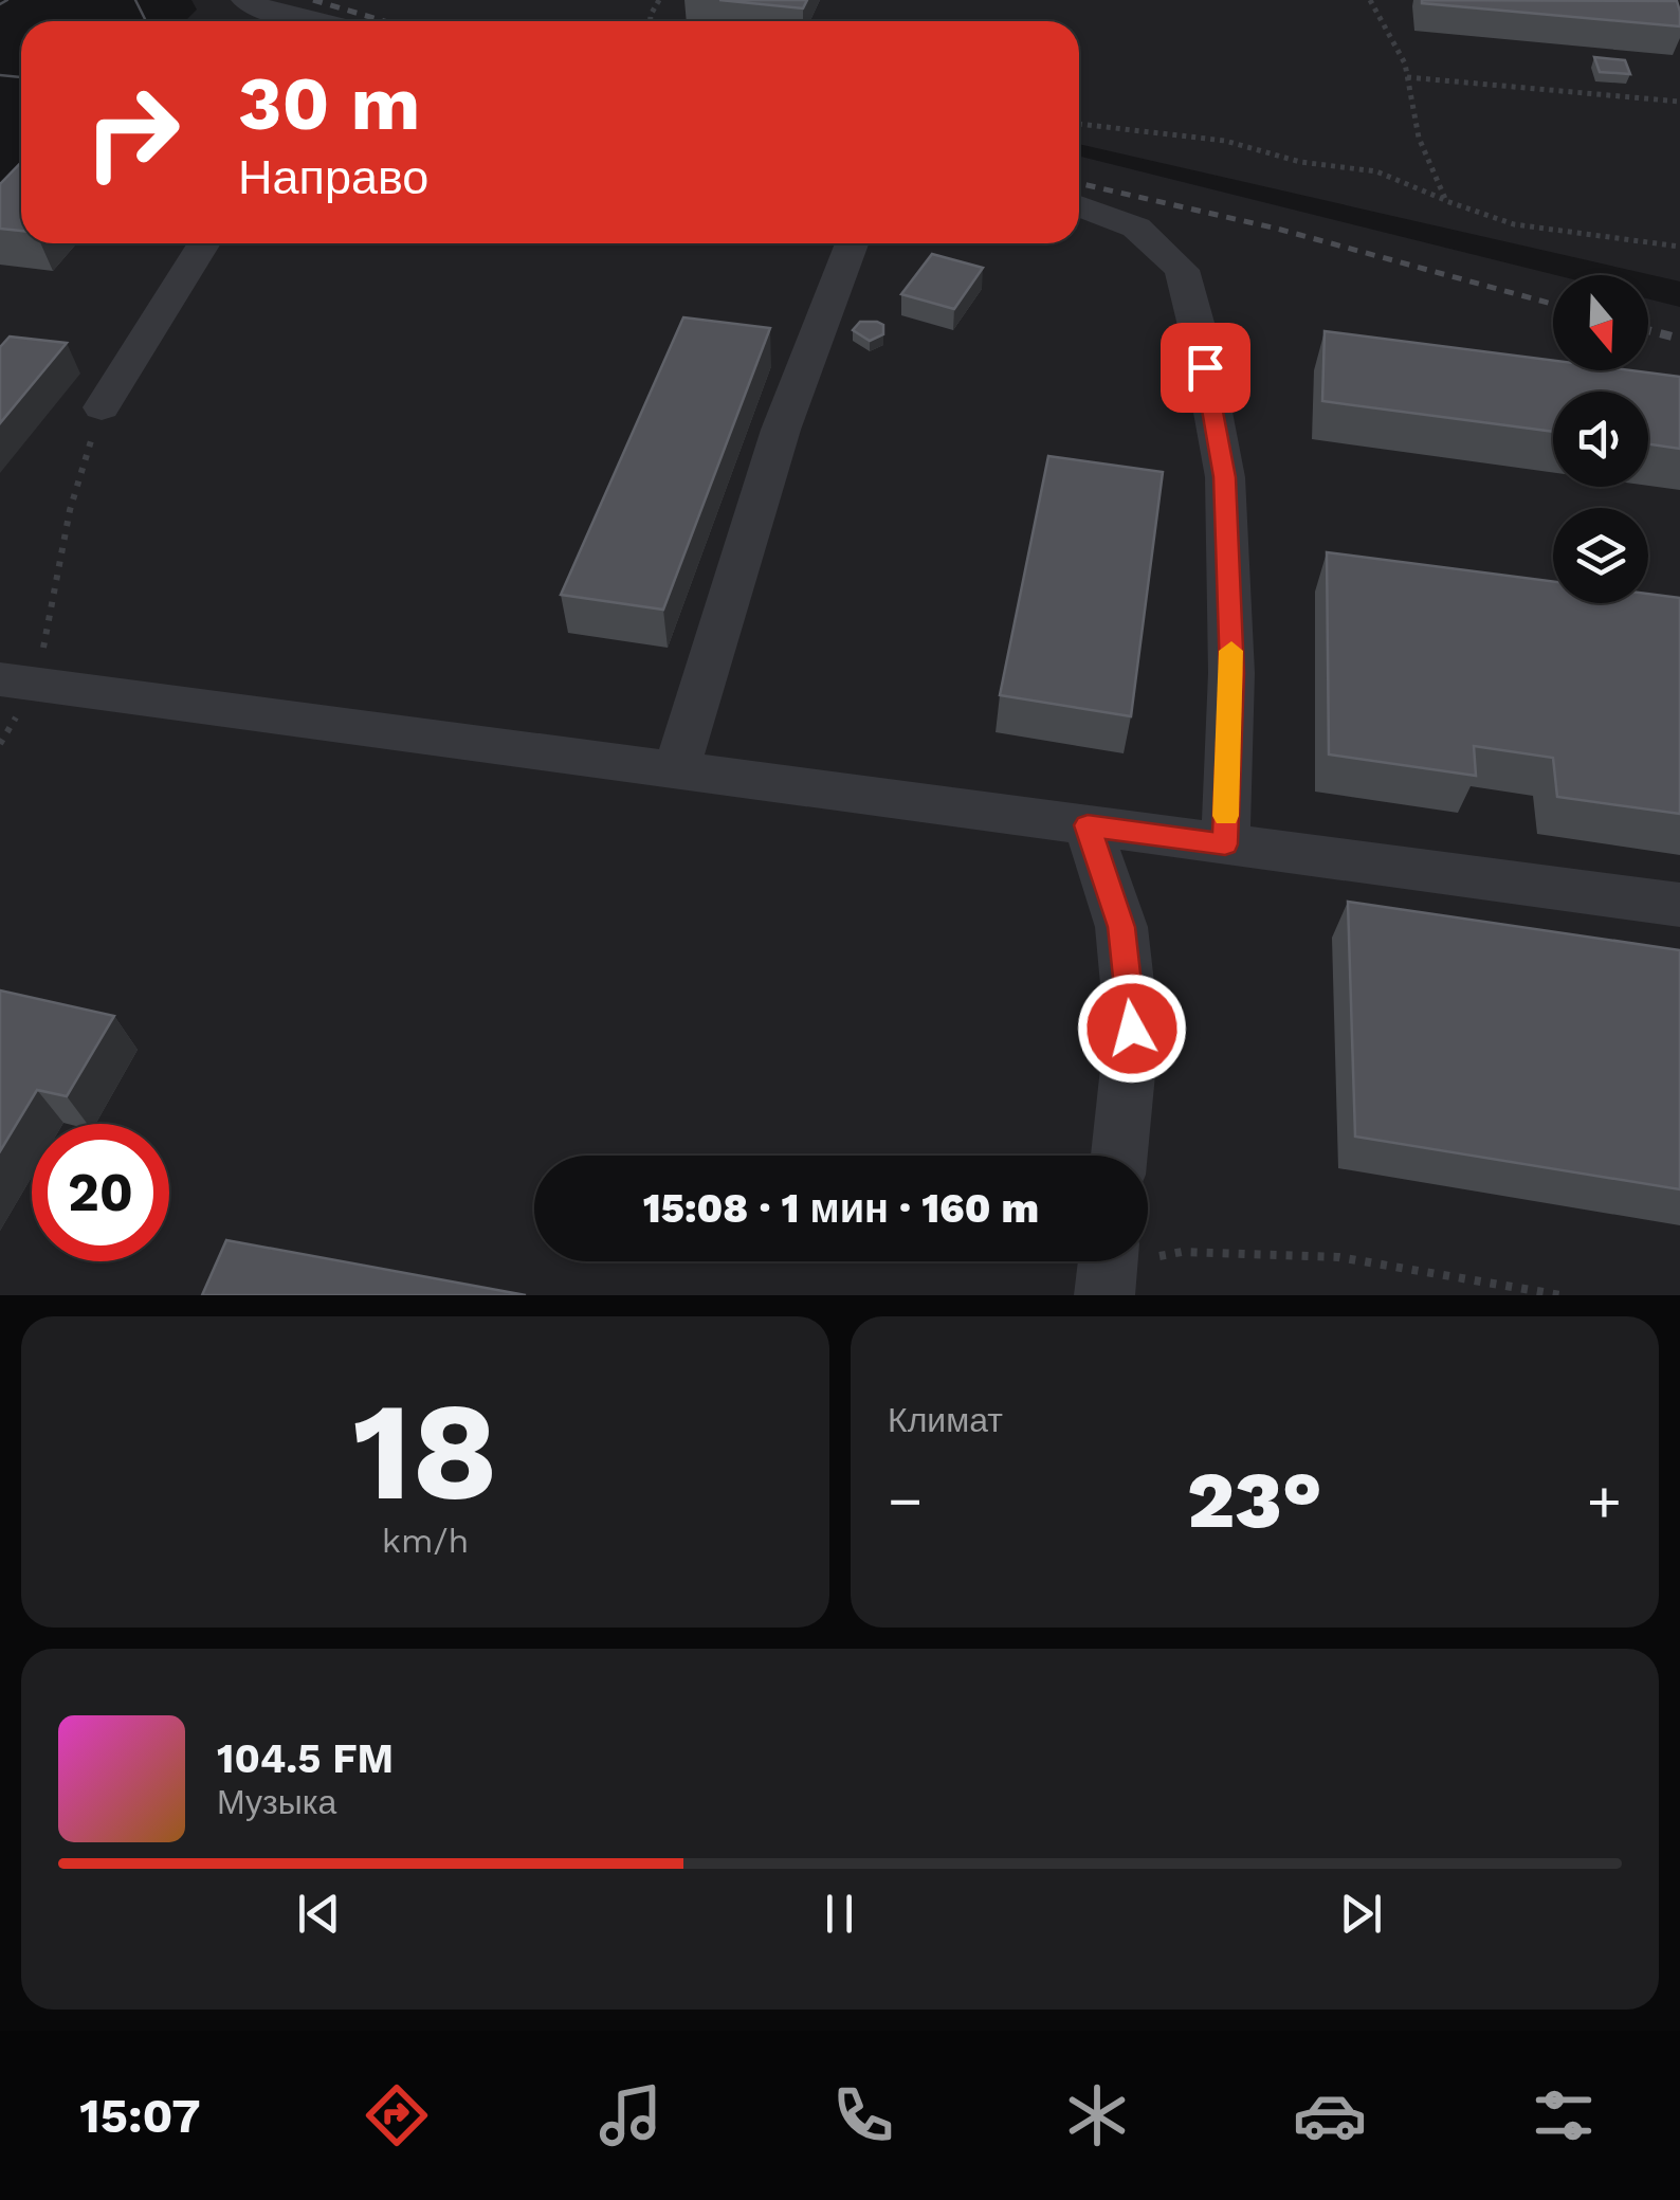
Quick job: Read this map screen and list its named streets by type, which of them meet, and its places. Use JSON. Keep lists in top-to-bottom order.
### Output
{
  "north": "bottom",
  "page": {
    "turn": ["30 m", "Направо"],
    "limit": "20",
    "trip": "15:08 · 1 мин · 160 m",
    "tile": [
      ["18", "km/h"],
      "Климат"
    ],
    "heat": ["−", "23°", "+"],
    "song": ["104.5 FM", "Музыка"],
    "tabs": "15:07"
  }
}
